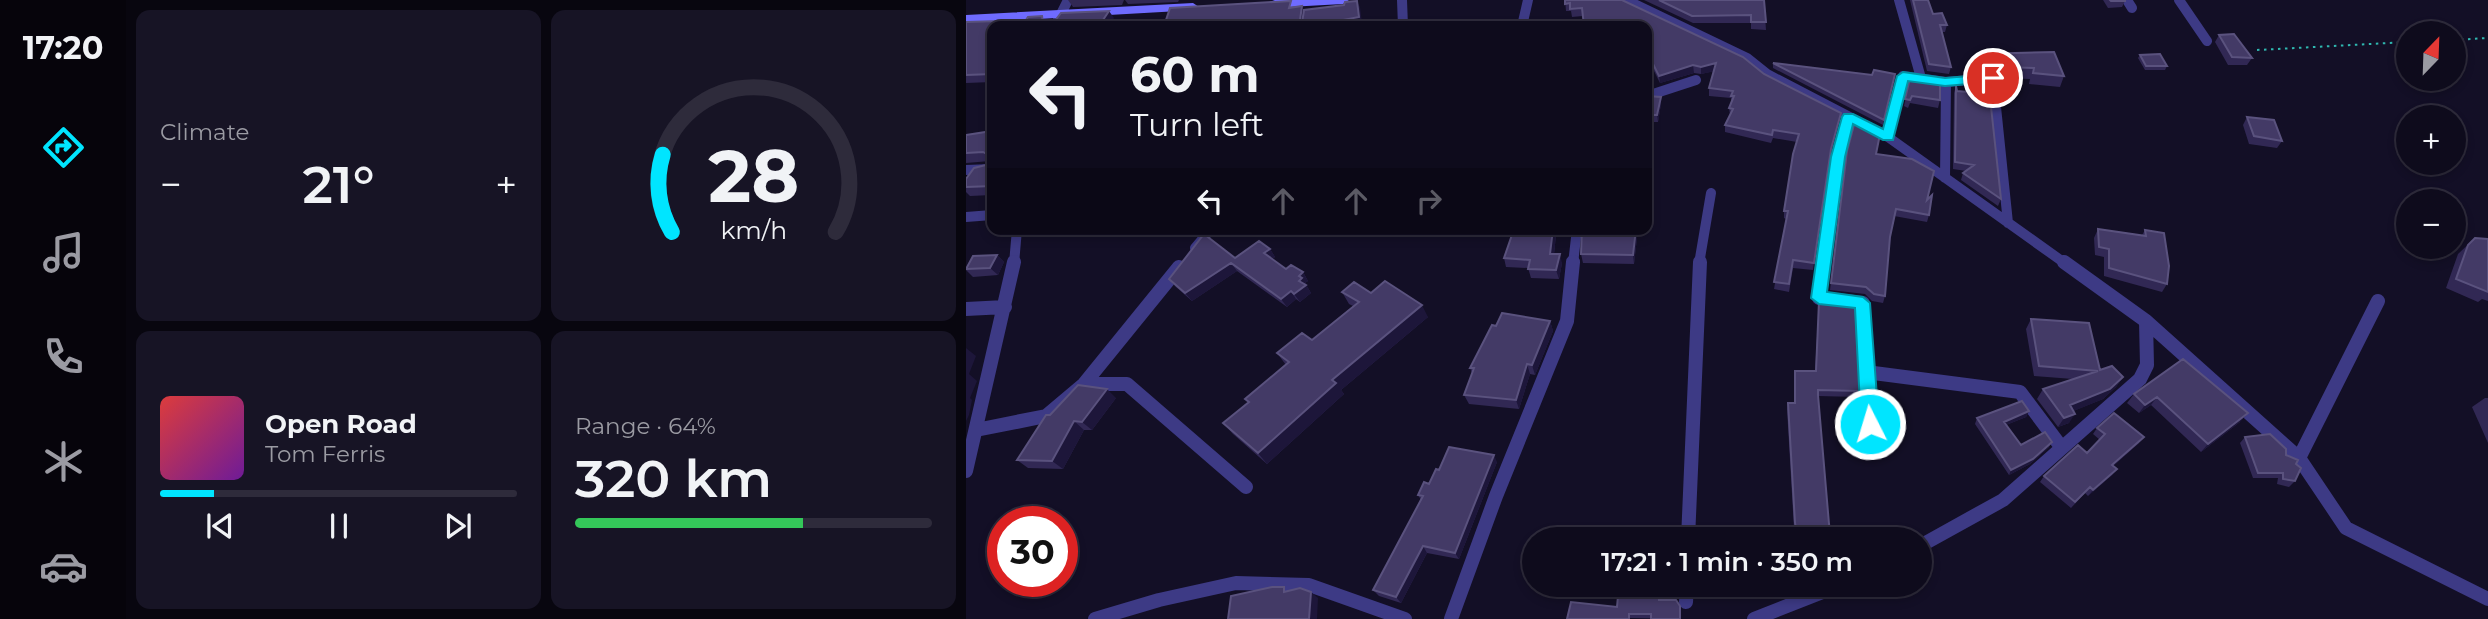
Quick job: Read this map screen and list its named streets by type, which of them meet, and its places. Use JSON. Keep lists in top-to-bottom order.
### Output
{
  "north": "top right",
  "page": {
    "tabs": "17:20",
    "tile": [
      "Climate",
      ["Range · 64%", "320 km"]
    ],
    "map_buttons": ["+", "−"],
    "turn": ["60 m", "Turn left"],
    "heat": ["−", "21°", "+"],
    "song": ["Open Road", "Tom Ferris"],
    "limit": "30",
    "trip": "17:21 · 1 min · 350 m",
    "gauge": ["28", "km/h"]
  }
}
